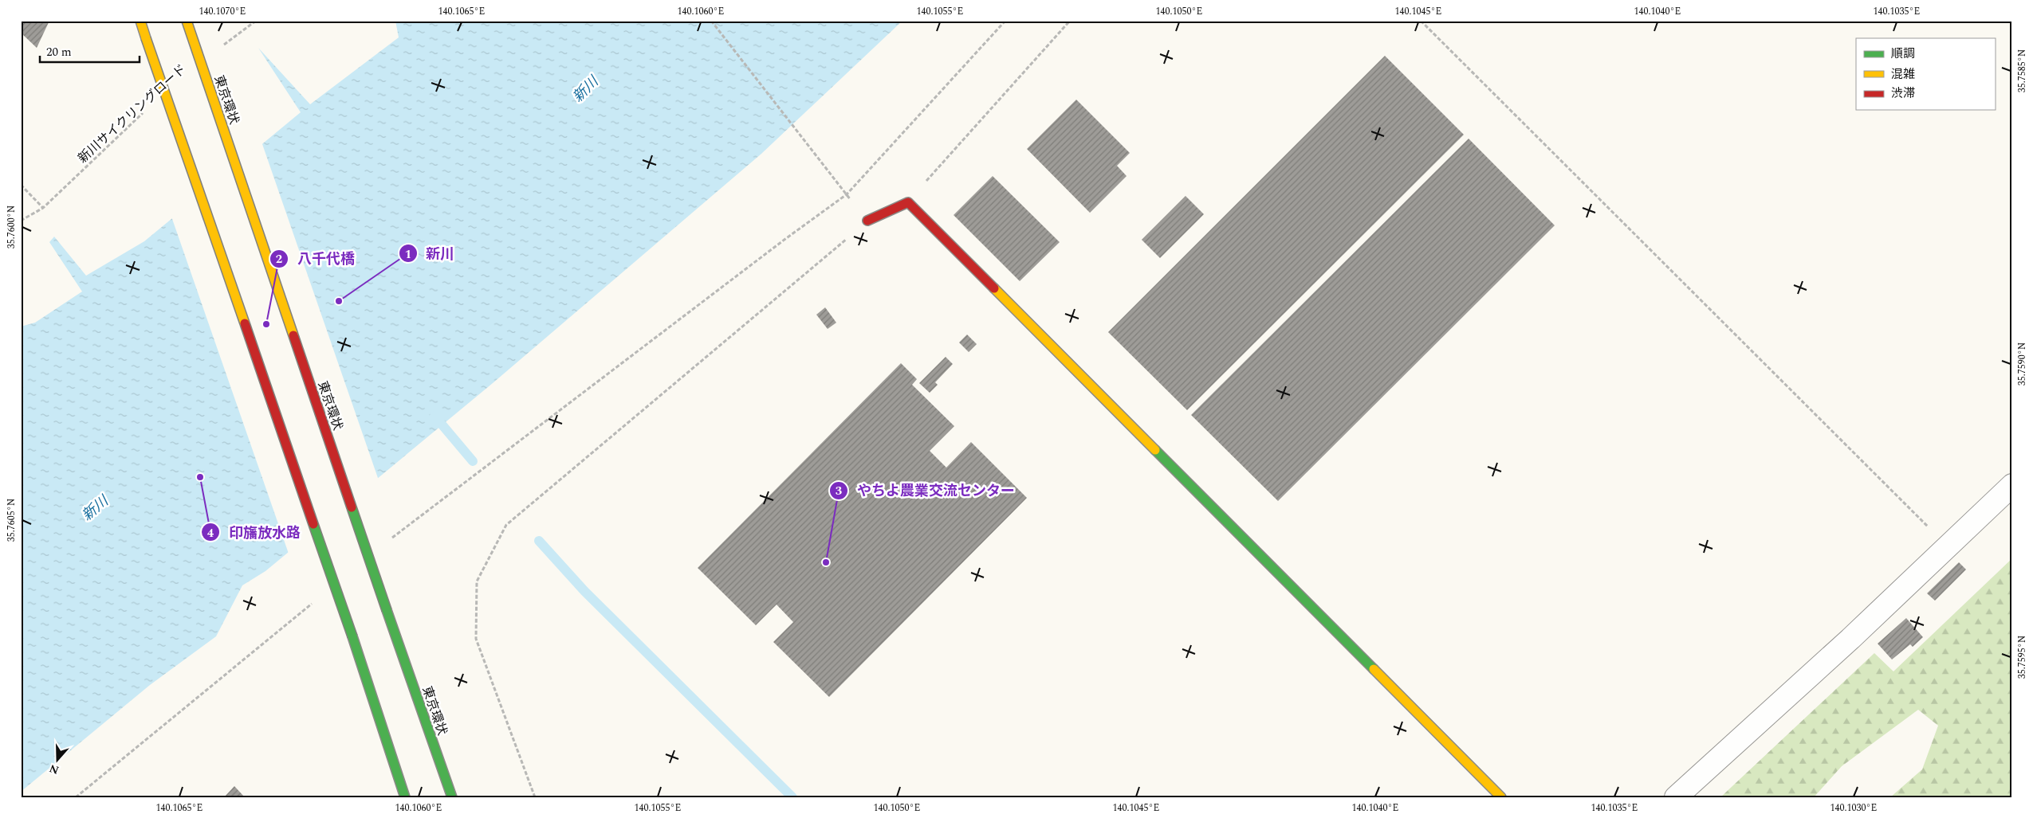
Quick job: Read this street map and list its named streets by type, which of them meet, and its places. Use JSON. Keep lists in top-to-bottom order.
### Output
{
  "streets": {
    "main road": ["東京環状"],
    "path": ["新川サイクリングロード"]
  },
  "water": ["新川"],
  "places": [
    "新川",
    "八千代橋",
    "印旛放水路",
    "やちよ農業交流センター"
  ],
  "legend": ["順調", "混雑", "渋滞"],
  "scale_bar": "20 m",
  "north": "bottom",
  "coordinates": [
    "140.1070°E",
    "140.1065°E",
    "140.1060°E",
    "140.1055°E",
    "140.1050°E",
    "140.1045°E",
    "140.1040°E",
    "140.1035°E",
    "35.7585°N",
    "35.7600°N",
    "35.7590°N",
    "35.7605°N",
    "35.7595°N",
    "140.1030°E"
  ]
}
